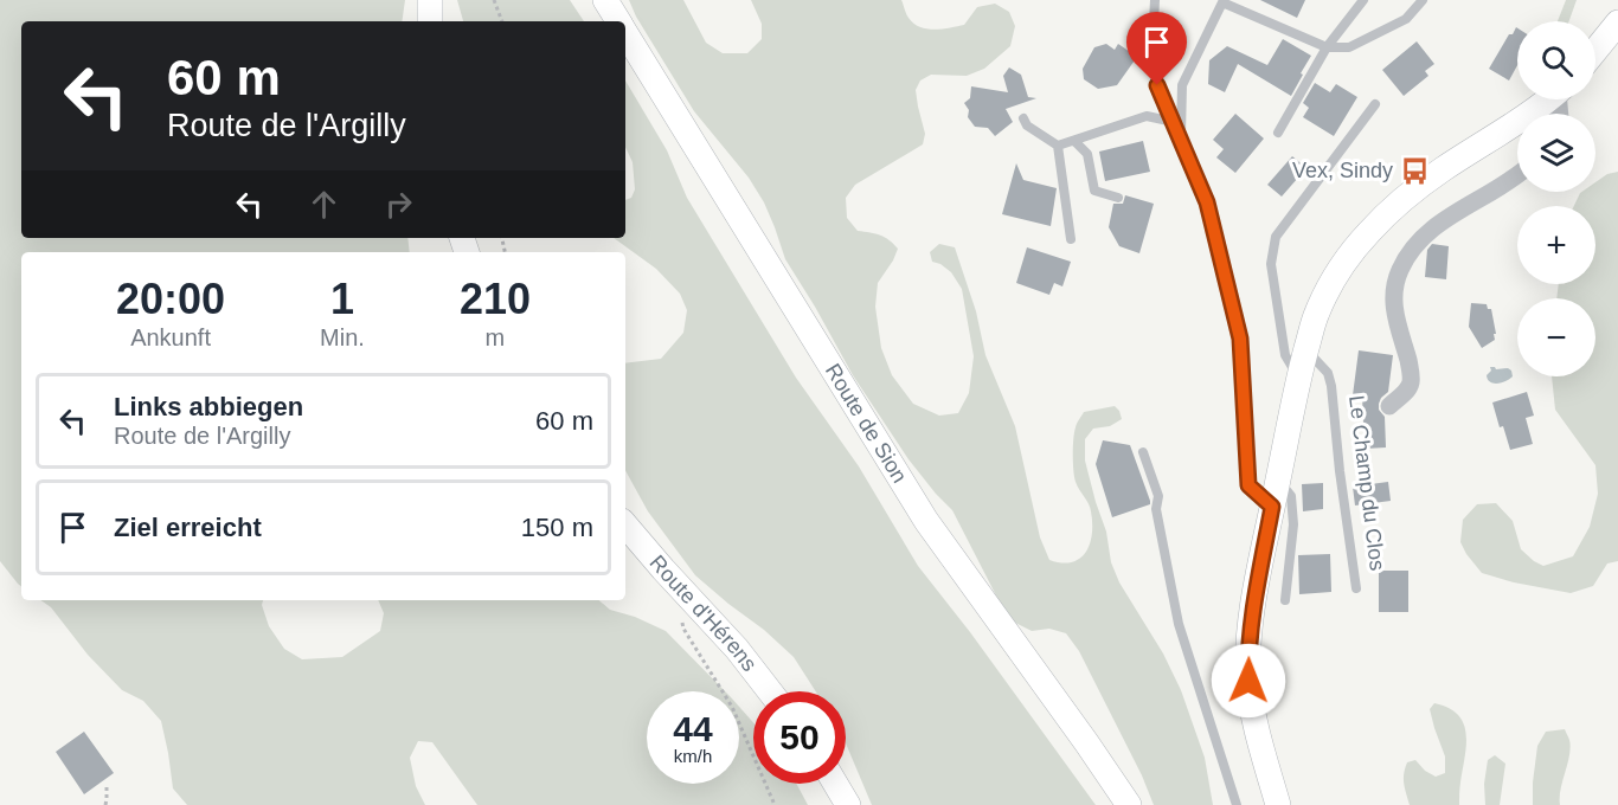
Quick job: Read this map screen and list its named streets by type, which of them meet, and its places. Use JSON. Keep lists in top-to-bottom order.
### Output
{
  "streets": {
    "main road": ["Route de Sion", "Route d'Hérens"],
    "street": ["Le Champ du Clos"]
  },
  "places": {
    "bus stop": ["Vex, Sindy"]
  },
  "page": {
    "map_buttons": ["+", "−"],
    "turn": ["60 m", "Route de l'Argilly"],
    "eta": [
      "20:00",
      "Ankunft",
      "1",
      "Min.",
      "210",
      "m"
    ],
    "list": [
      {
        "name": "Links abbiegen",
        "note": "Route de l'Argilly",
        "value": "60 m"
      },
      {
        "name": "Ziel erreicht",
        "value": "150 m"
      }
    ],
    "speed": "44 km/h",
    "limit": "50"
  }
}
